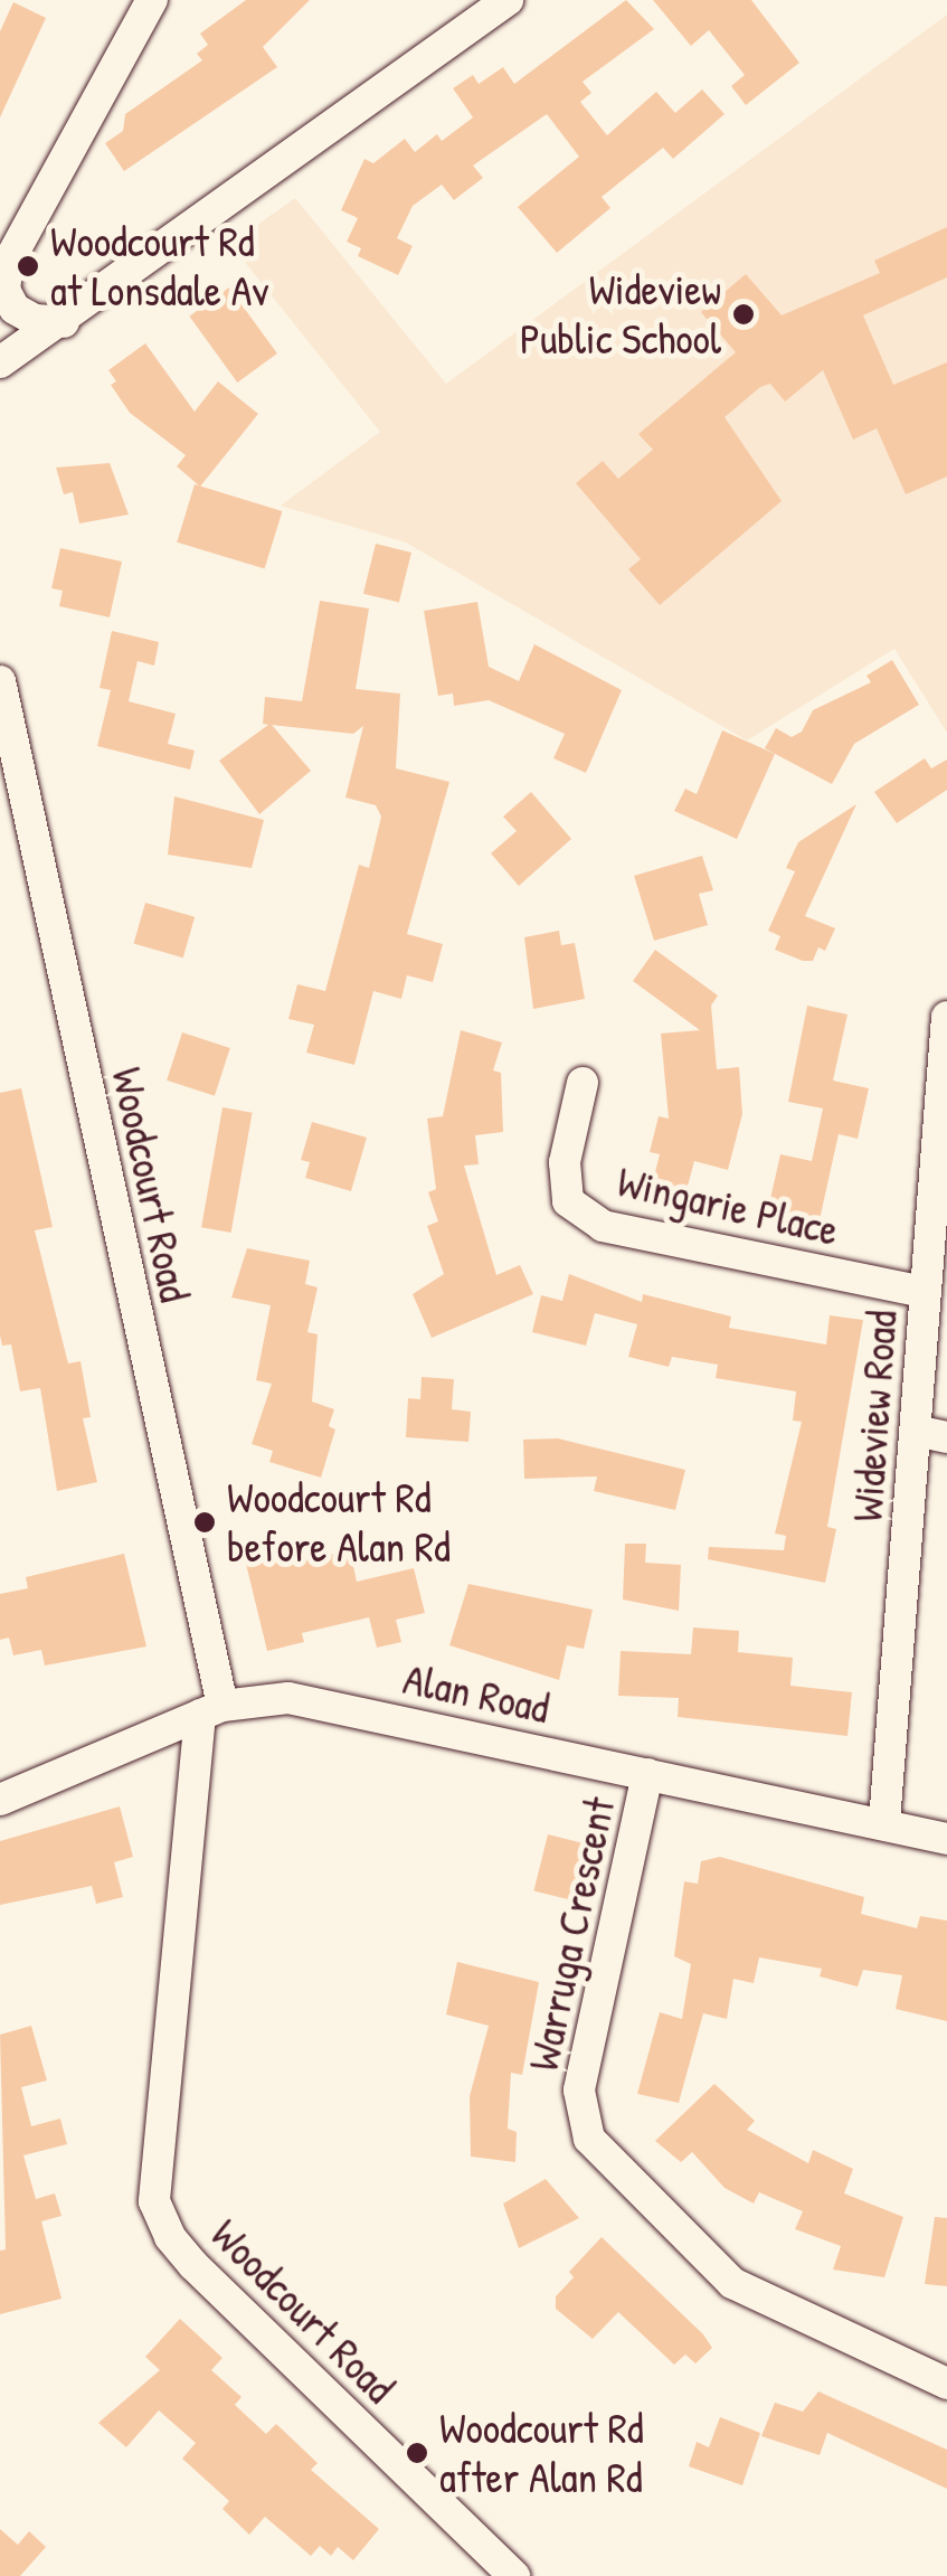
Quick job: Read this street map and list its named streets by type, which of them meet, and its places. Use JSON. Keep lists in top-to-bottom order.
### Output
{
  "streets": {
    "street": [
      "Woodcourt Road",
      "Wingarie Place",
      "Wideview Road",
      "Alan Road",
      "Warruga Crescent"
    ]
  },
  "crossings": [
    ["Woodcourt Road", "Alan Road"],
    ["Wingarie Place", "Wideview Road"],
    ["Wideview Road", "Alan Road"],
    ["Alan Road", "Warruga Crescent"]
  ],
  "places": [
    "Woodcourt Rd at Lonsdale Av",
    "Wideview Public School",
    "Woodcourt Rd before Alan Rd",
    "Woodcourt Rd after Alan Rd"
  ]
}
